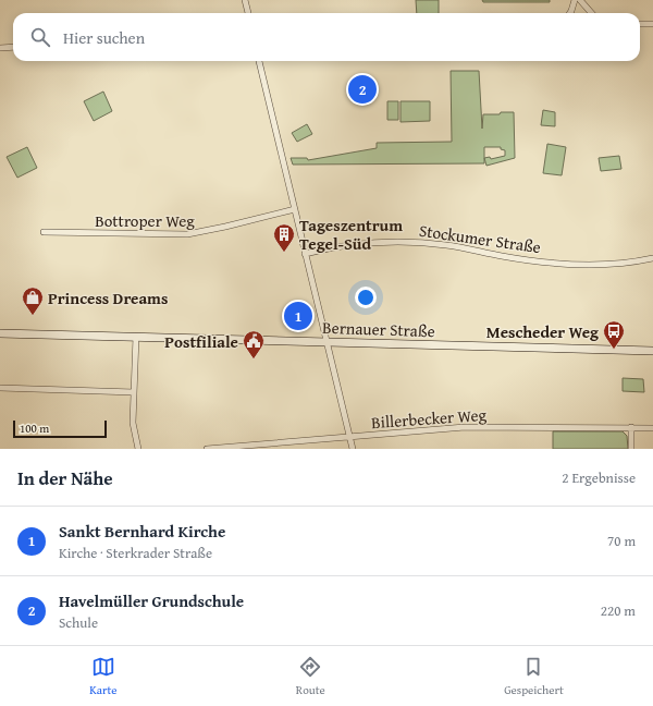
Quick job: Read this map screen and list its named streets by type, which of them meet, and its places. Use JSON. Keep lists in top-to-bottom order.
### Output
{
  "streets": {
    "main road": ["Bernauer Straße"],
    "street": ["Bottroper Weg", "Stockumer Straße", "Billerbecker Weg"]
  },
  "places": {
    "building": ["Tageszentrum Tegel-Süd"],
    "shop": ["Princess Dreams"],
    "bus stop": ["Mescheder Weg"],
    "public building": ["Postfiliale"]
  },
  "scale_bar": "100 m",
  "page": {
    "search": "Hier suchen",
    "pins": ["2", "1"],
    "scale": "100 m",
    "heading": ["In der Nähe", "2 Ergebnisse"],
    "list": [
      {
        "mark": "1",
        "name": "Sankt Bernhard Kirche",
        "note": "Kirche · Sterkrader Straße",
        "value": "70 m"
      },
      {
        "mark": "2",
        "name": "Havelmüller Grundschule",
        "note": "Schule",
        "value": "220 m"
      }
    ],
    "nav": ["Karte", "Route", "Gespeichert"]
  }
}
